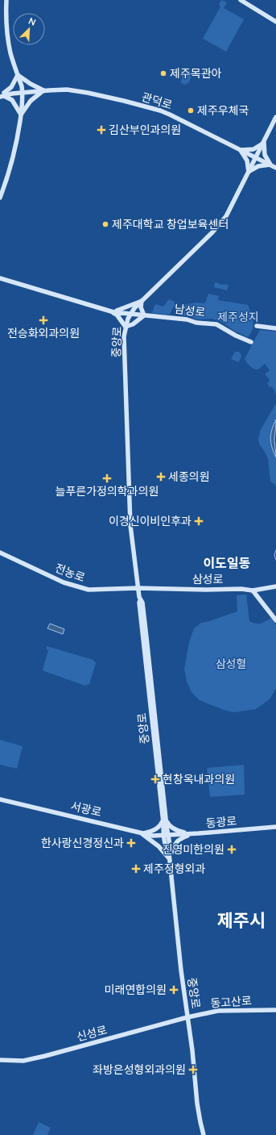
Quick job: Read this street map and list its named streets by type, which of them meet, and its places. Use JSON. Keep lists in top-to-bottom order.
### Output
{
  "streets": {
    "main road": [
      "관덕로",
      "남성로",
      "중앙로",
      "전농로",
      "삼성로",
      "서광로",
      "동광로",
      "동고산로",
      "신성로"
    ]
  },
  "crossings": [
    ["관덕로", "중앙로"],
    ["남성로", "중앙로"],
    ["중앙로", "전농로"],
    ["중앙로", "삼성로"],
    ["중앙로", "서광로"],
    ["중앙로", "동광로"],
    ["중앙로", "동고산로"],
    ["중앙로", "신성로"],
    ["전농로", "삼성로"],
    ["서광로", "동광로"],
    ["동고산로", "신성로"]
  ],
  "districts": ["이도일동", "제주시"],
  "parks": ["제주성지", "삼성혈"],
  "places": {
    "other": ["제주목관아", "제주우체국", "제주대학교 창업보육센터"],
    "health": [
      "김산부인과의원",
      "전승화외과의원",
      "세종의원",
      "늘푸른가정의학과의원",
      "이경신이비인후과",
      "현창옥내과의원",
      "한사랑신경정신과",
      "진영미한의원",
      "제주정형외과",
      "미래연합의원",
      "좌방은성형외과의원"
    ]
  },
  "north": "top right"
}
